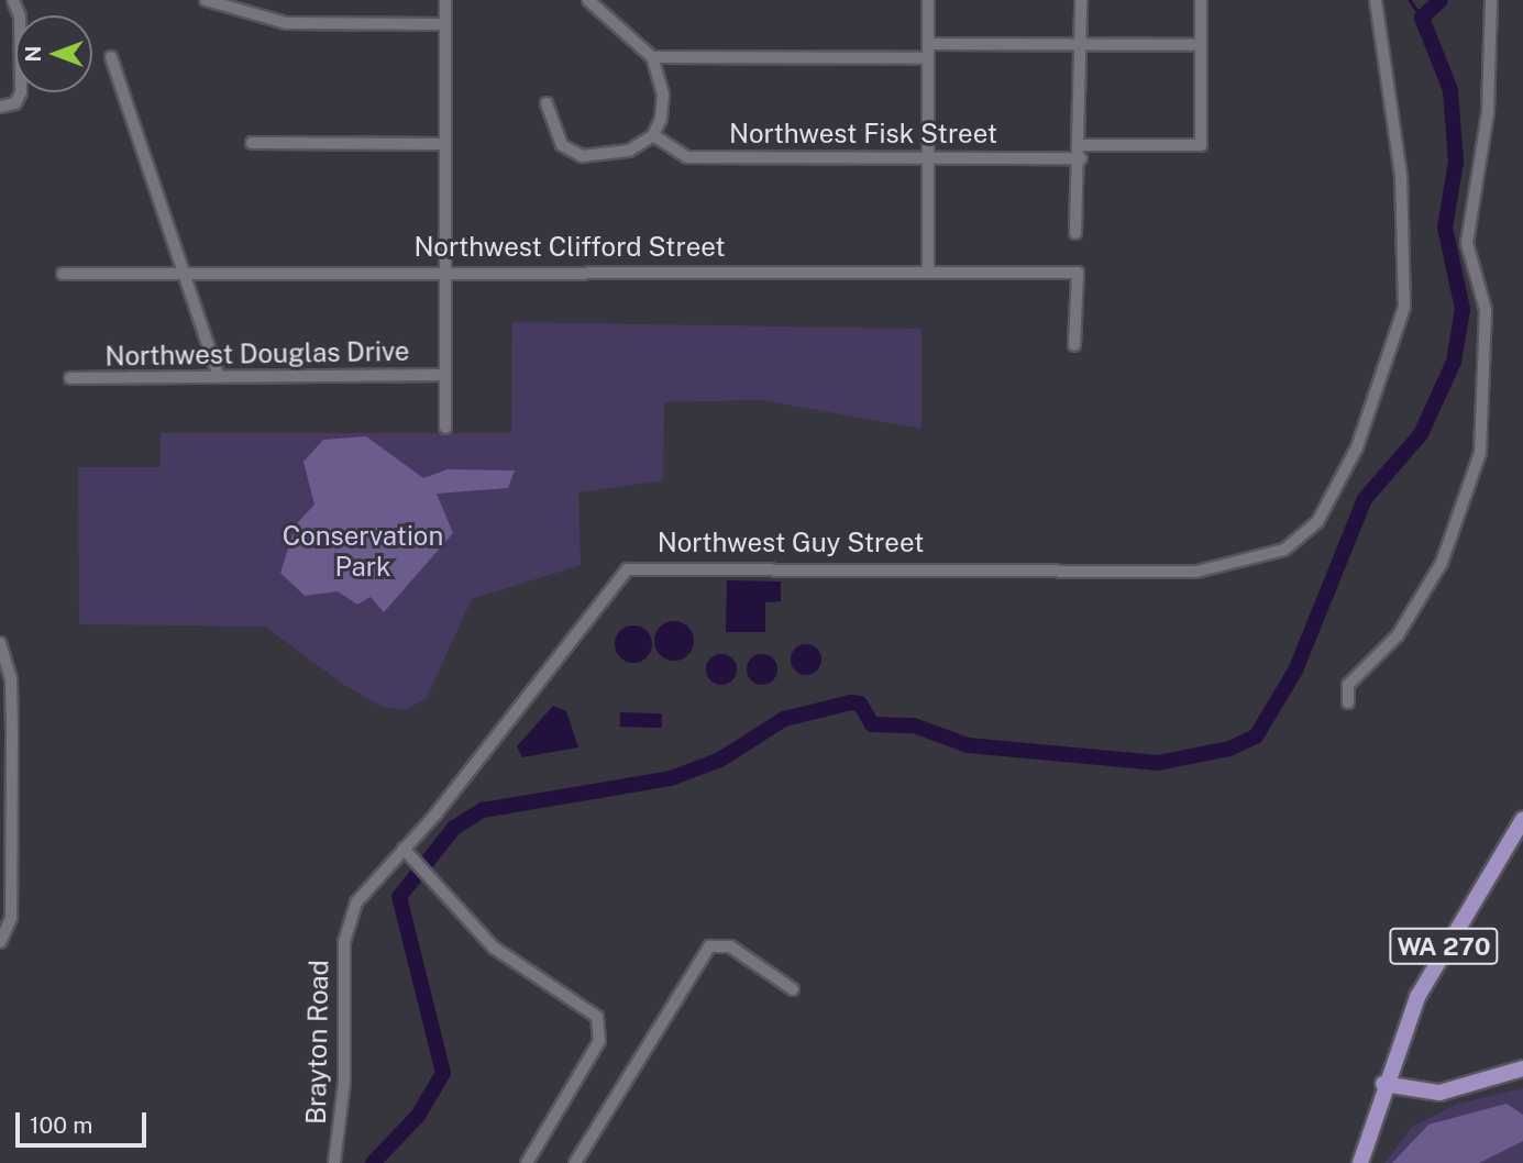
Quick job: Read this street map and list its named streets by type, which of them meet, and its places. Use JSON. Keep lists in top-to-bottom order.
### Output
{
  "streets": {
    "main road": ["WA 270"],
    "street": [
      "Northwest Fisk Street",
      "Northwest Clifford Street",
      "Northwest Douglas Drive",
      "Northwest Guy Street",
      "Brayton Road"
    ]
  },
  "crossings": [
    ["Northwest Guy Street", "Brayton Road"]
  ],
  "parks": ["Conservation Park"],
  "scale_bar": "100 m",
  "north": "left"
}
